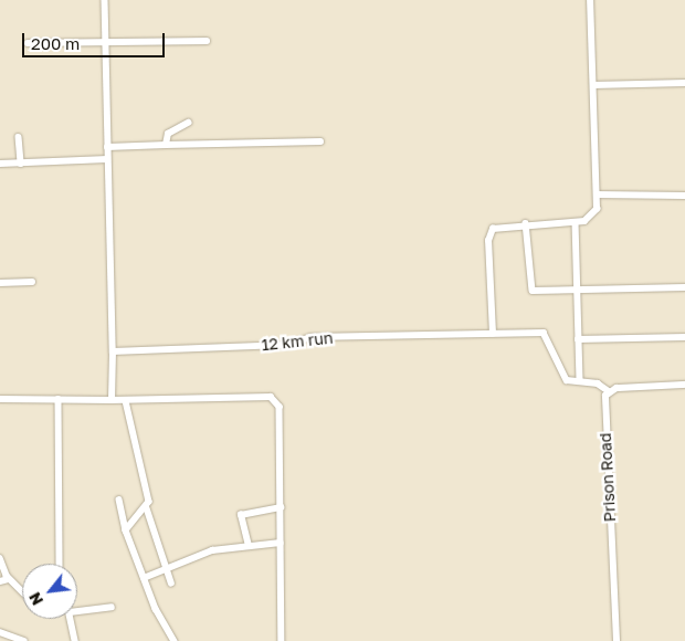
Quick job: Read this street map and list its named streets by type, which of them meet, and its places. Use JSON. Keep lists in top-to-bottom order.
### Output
{
  "streets": {
    "street": ["12 km run", "Prison Road"]
  },
  "crossings": [
    ["12 km run", "Prison Road"]
  ],
  "scale_bar": "200 m",
  "north": "bottom left"
}
